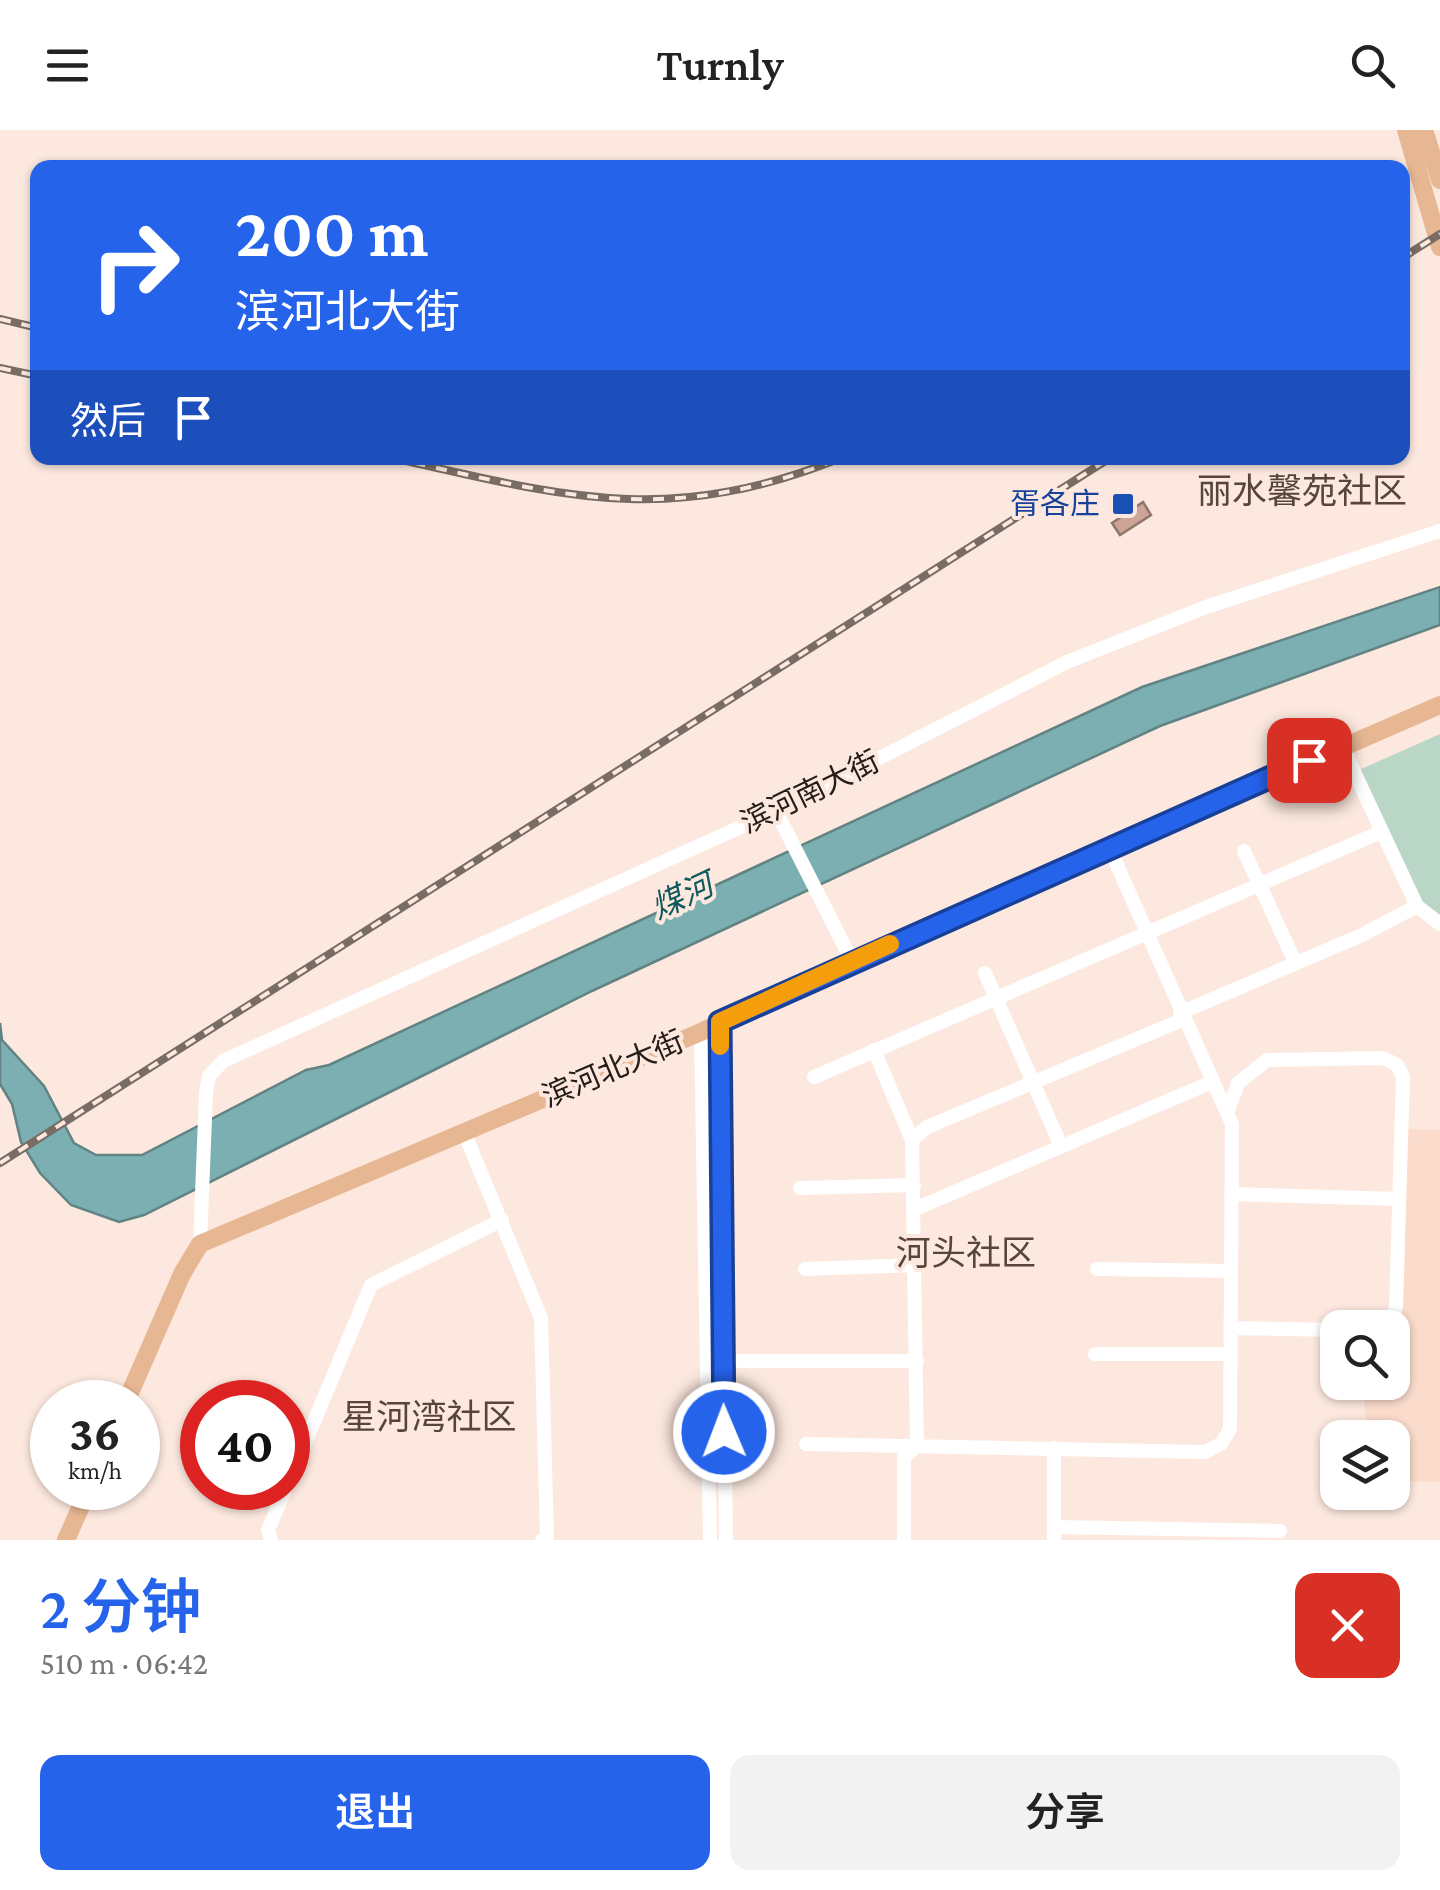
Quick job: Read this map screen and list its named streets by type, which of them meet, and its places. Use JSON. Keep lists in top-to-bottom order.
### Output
{
  "streets": {
    "main road": ["滨河北大街"],
    "street": ["滨河南大街"]
  },
  "crossings": [
    ["滨河南大街", "滨河北大街"]
  ],
  "districts": ["丽水馨苑社区", "河头社区", "星河湾社区"],
  "water": ["煤河"],
  "places": {
    "transit": ["胥各庄"]
  },
  "page": {
    "header": "Turnly",
    "turn": ["200 m", "滨河北大街"],
    "then": "然后",
    "speed": "36 km/h",
    "limit": "40",
    "heading": ["2 分钟", "510 m · 06:42"],
    "buttons": ["退出", "分享"]
  }
}
